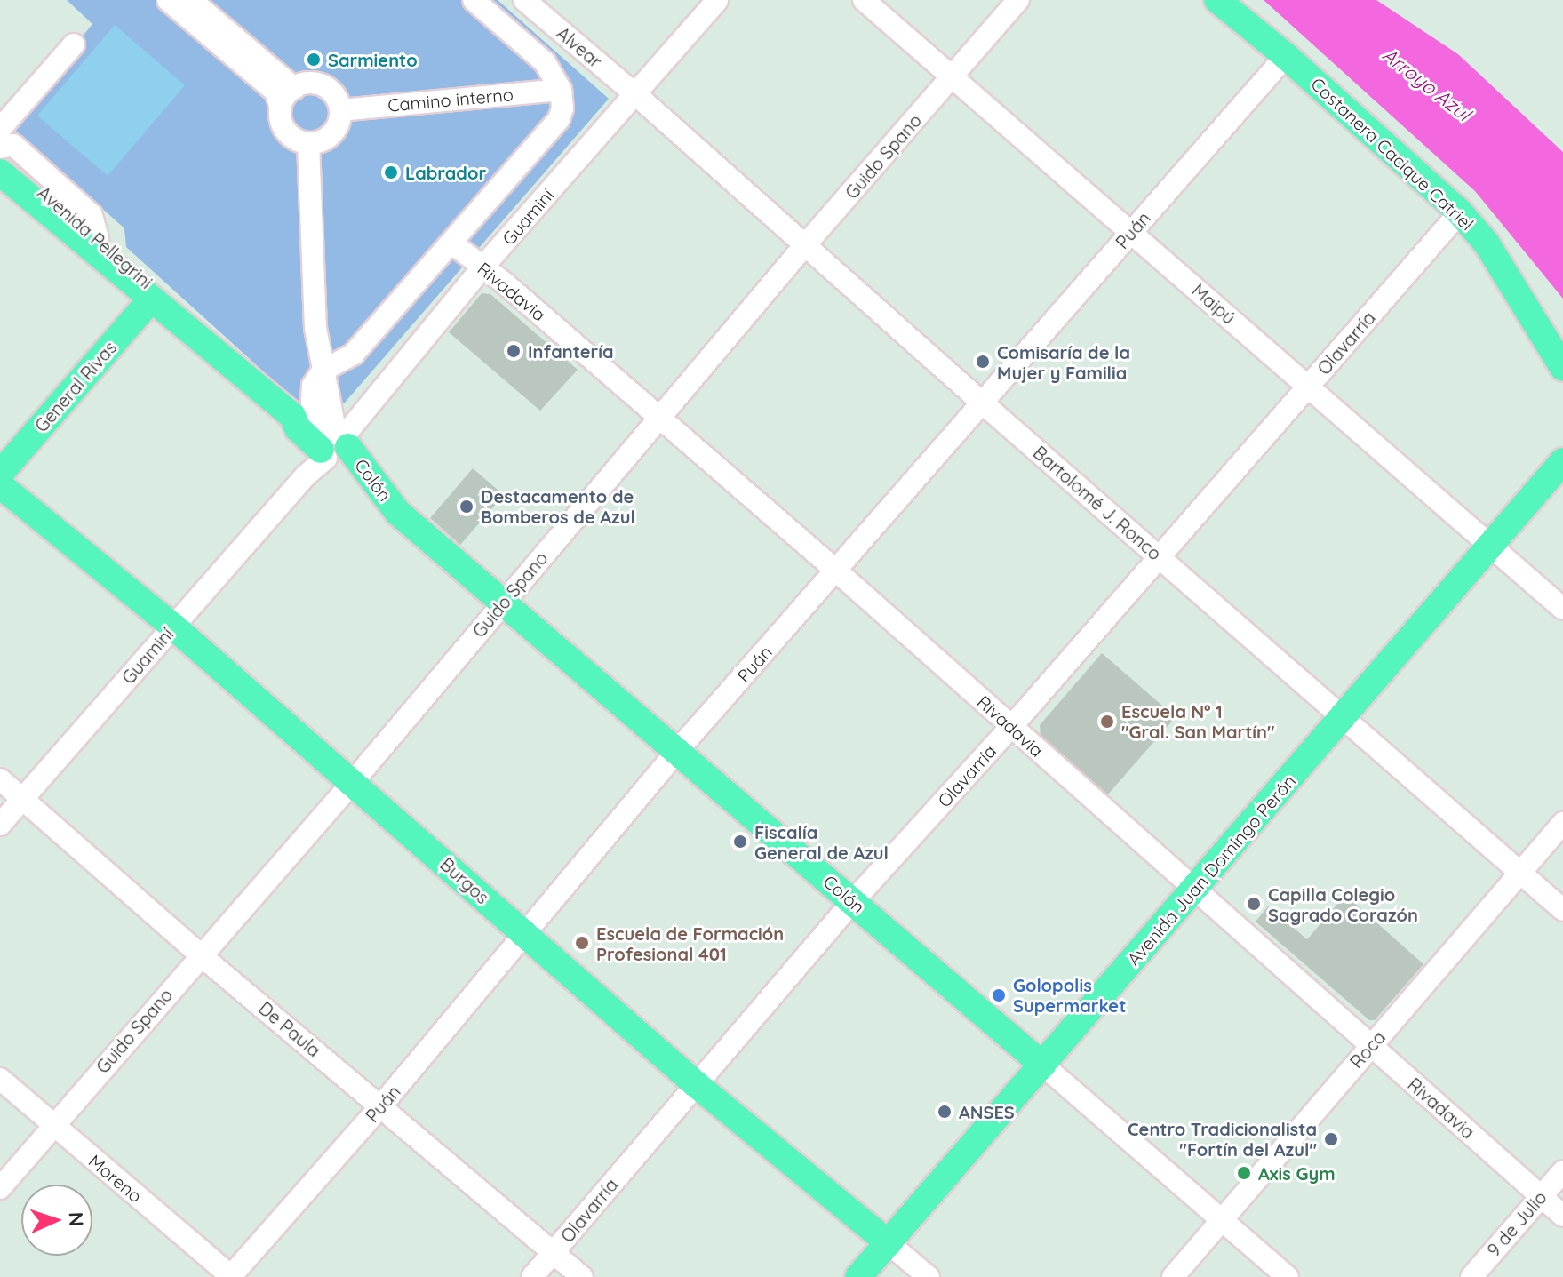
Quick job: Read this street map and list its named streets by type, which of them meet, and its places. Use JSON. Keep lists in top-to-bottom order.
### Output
{
  "streets": {
    "main road": [
      "Costanera Cacique Catriel",
      "Avenida Pellegrini",
      "General Rivas",
      "Colón",
      "Avenida Juan Domingo Perón",
      "Burgos"
    ],
    "street": [
      "Alvear",
      "Camino interno",
      "Guido Spano",
      "Guaminí",
      "Puán",
      "Rivadavia",
      "Maipú",
      "Olavarría",
      "Bartolomé J. Ronco",
      "De Paula",
      "Roca",
      "Moreno",
      "9 de Julio"
    ]
  },
  "crossings": [
    ["Alvear", "Guaminí"],
    ["Alvear", "Bartolomé J. Ronco"],
    ["Costanera Cacique Catriel", "Puán"],
    ["Costanera Cacique Catriel", "Olavarría"],
    ["Guido Spano", "Rivadavia"],
    ["Guido Spano", "Maipú"],
    ["Guido Spano", "Colón"],
    ["Guido Spano", "Bartolomé J. Ronco"],
    ["Guido Spano", "Burgos"],
    ["Guido Spano", "De Paula"],
    ["Guido Spano", "Moreno"],
    ["Guaminí", "Avenida Pellegrini"],
    ["Guaminí", "Rivadavia"],
    ["Guaminí", "Colón"],
    ["Guaminí", "Bartolomé J. Ronco"],
    ["Guaminí", "Burgos"],
    ["Guaminí", "De Paula"],
    ["Puán", "Rivadavia"],
    ["Puán", "Maipú"],
    ["Puán", "Colón"],
    ["Puán", "Bartolomé J. Ronco"],
    ["Puán", "Burgos"],
    ["Puán", "De Paula"],
    ["Puán", "Moreno"],
    ["Avenida Pellegrini", "General Rivas"],
    ["Avenida Pellegrini", "Colón"],
    ["Rivadavia", "Olavarría"],
    ["Rivadavia", "Avenida Juan Domingo Perón"],
    ["Rivadavia", "Roca"],
    ["Rivadavia", "9 de Julio"],
    ["Maipú", "Olavarría"],
    ["Maipú", "Avenida Juan Domingo Perón"],
    ["Olavarría", "Colón"],
    ["Olavarría", "Bartolomé J. Ronco"],
    ["Olavarría", "Burgos"],
    ["Olavarría", "De Paula"],
    ["Colón", "Avenida Juan Domingo Perón"],
    ["Colón", "Roca"],
    ["Bartolomé J. Ronco", "Avenida Juan Domingo Perón"],
    ["Bartolomé J. Ronco", "Roca"],
    ["Avenida Juan Domingo Perón", "Burgos"]
  ],
  "water": ["Arroyo Azul"],
  "places": [
    "Sarmiento",
    "Labrador",
    "Infantería",
    "Comisaría de la Mujer y Familia",
    "Destacamento de Bomberos de Azul",
    "Escuela Nº 1 \"Gral. San Martín\"",
    "Fiscalía General de Azul",
    "Capilla Colegio Sagrado Corazón",
    "Escuela de Formación Profesional 401",
    "Golopolis Supermarket",
    "ANSES",
    "Centro Tradicionalista \"Fortín del Azul\"",
    "Axis Gym"
  ],
  "north": "right"
}
